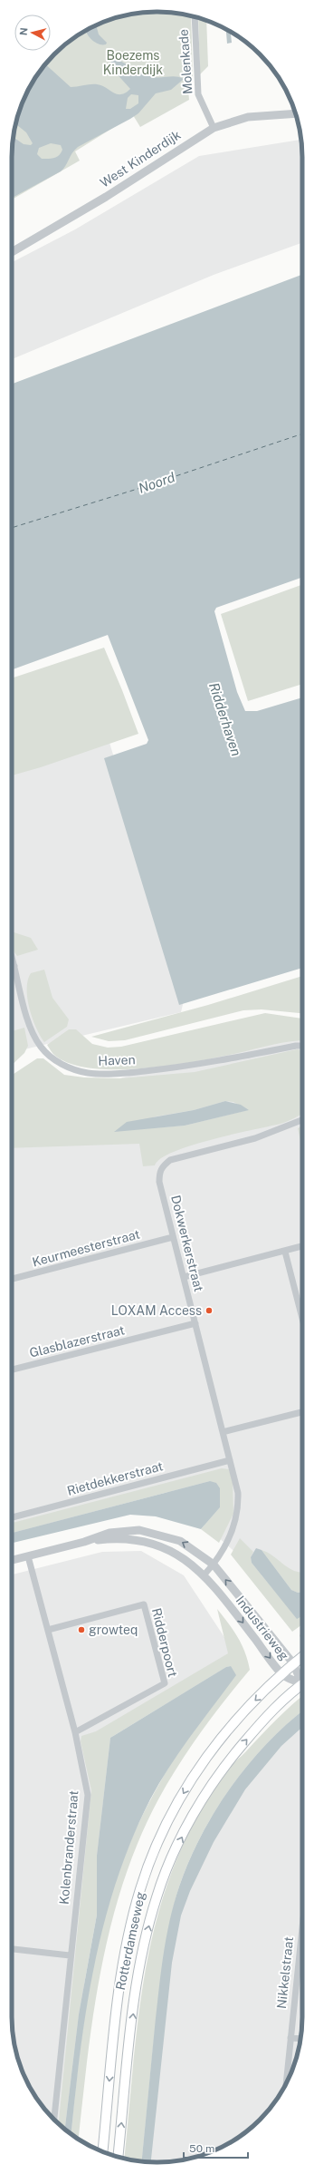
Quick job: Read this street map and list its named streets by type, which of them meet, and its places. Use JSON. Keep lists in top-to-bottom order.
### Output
{
  "streets": {
    "main road": ["Rotterdamseweg"],
    "street": [
      "Molenkade",
      "West Kinderdijk",
      "Haven",
      "Dokwerkerstraat",
      "Keurmeesterstraat",
      "Glasblazerstraat",
      "Rietdekkerstraat",
      "Industrieweg",
      "Ridderpoort",
      "Kolenbranderstraat",
      "Nikkelstraat"
    ]
  },
  "crossings": [
    ["Molenkade", "West Kinderdijk"],
    ["Dokwerkerstraat", "Keurmeesterstraat"],
    ["Dokwerkerstraat", "Glasblazerstraat"],
    ["Dokwerkerstraat", "Rietdekkerstraat"],
    ["Dokwerkerstraat", "Industrieweg"],
    ["Industrieweg", "Kolenbranderstraat"],
    ["Industrieweg", "Rotterdamseweg"],
    ["Ridderpoort", "Kolenbranderstraat"]
  ],
  "water": ["Noord", "Ridderhaven"],
  "parks": ["Boezems Kinderdijk"],
  "places": ["LOXAM Access", "growteq"],
  "scale_bar": "50 m",
  "north": "left"
}
